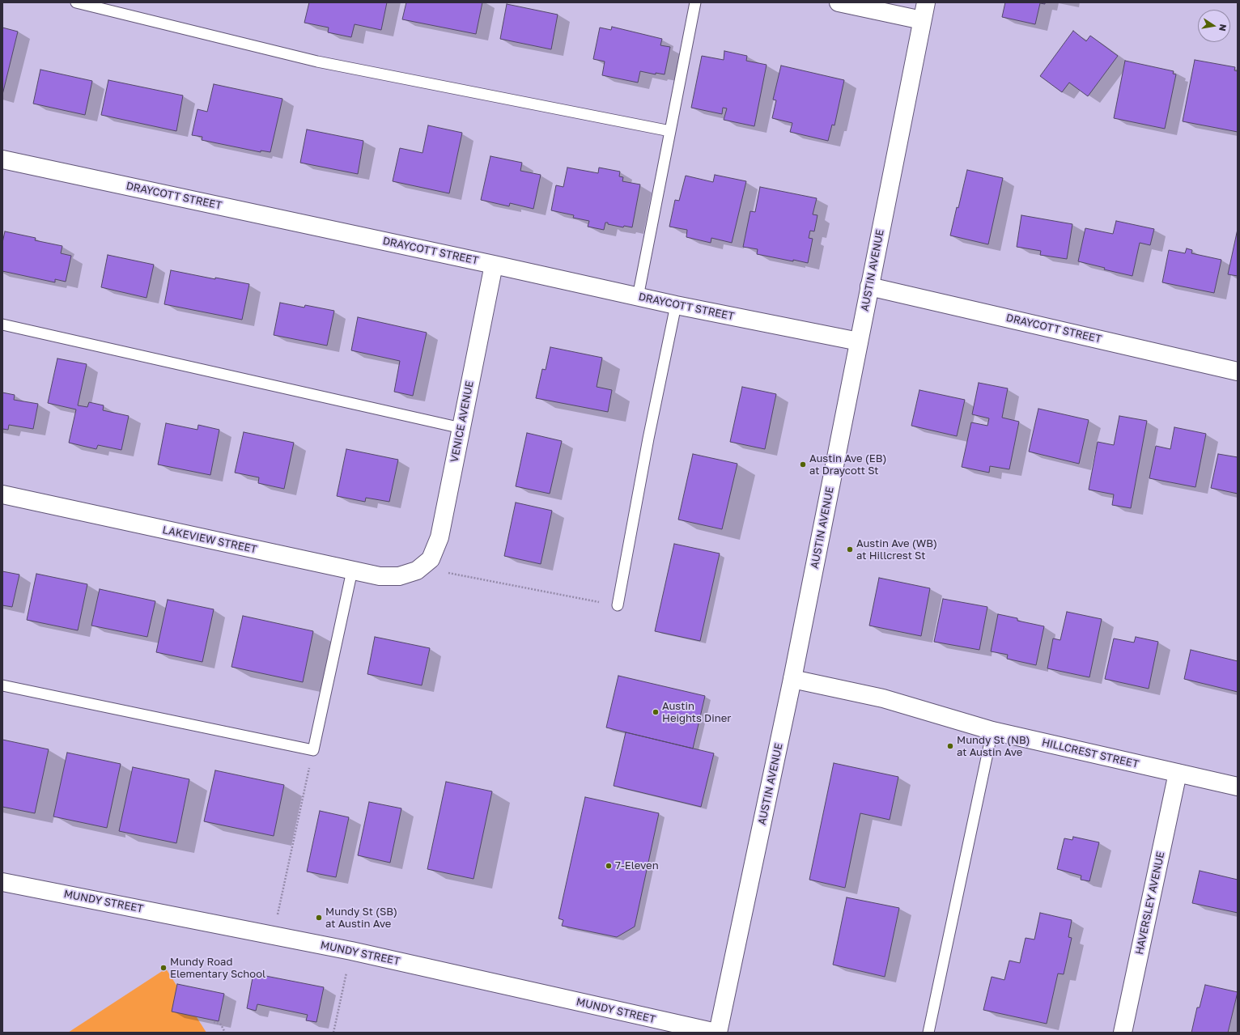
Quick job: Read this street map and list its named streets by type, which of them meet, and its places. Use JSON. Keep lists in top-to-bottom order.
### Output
{
  "streets": {
    "street": [
      "DRAYCOTT STREET",
      "AUSTIN AVENUE",
      "VENICE AVENUE",
      "LAKEVIEW STREET",
      "HILLCREST STREET",
      "MUNDY STREET",
      "HAVERSLEY AVENUE"
    ]
  },
  "crossings": [
    ["DRAYCOTT STREET", "AUSTIN AVENUE"],
    ["DRAYCOTT STREET", "VENICE AVENUE"],
    ["AUSTIN AVENUE", "HILLCREST STREET"],
    ["AUSTIN AVENUE", "MUNDY STREET"],
    ["VENICE AVENUE", "LAKEVIEW STREET"],
    ["HILLCREST STREET", "HAVERSLEY AVENUE"]
  ],
  "places": [
    "Austin Ave (EB) at Draycott St",
    "Austin Ave (WB) at Hillcrest St",
    "Austin Heights Diner",
    "Mundy St (NB) at Austin Ave",
    "7-Eleven",
    "Mundy St (SB) at Austin Ave",
    "Mundy Road Elementary School"
  ],
  "north": "right"
}
